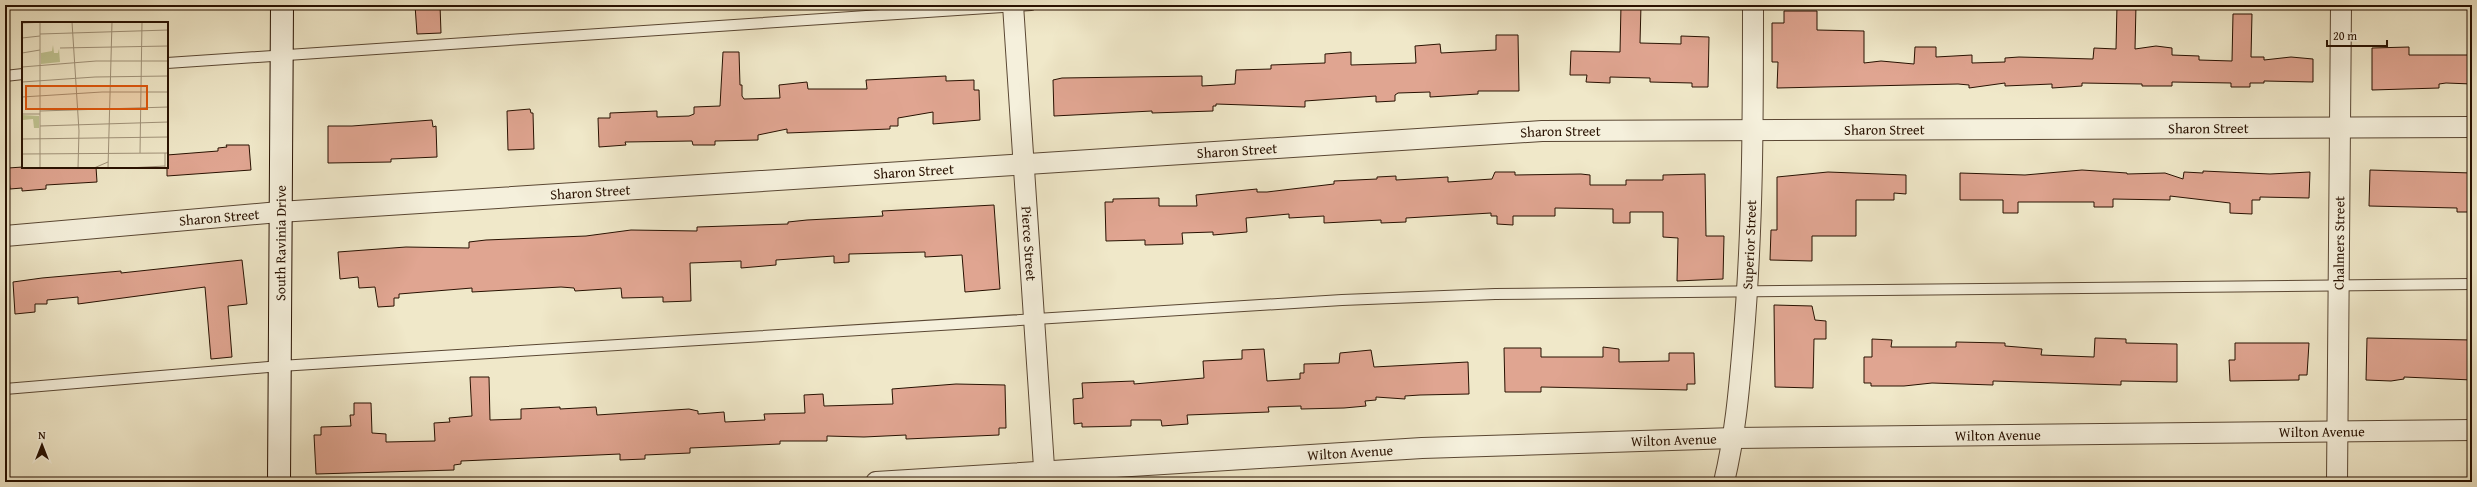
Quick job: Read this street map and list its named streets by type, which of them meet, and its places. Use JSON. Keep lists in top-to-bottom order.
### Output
{
  "streets": {
    "street": [
      "Sharon Street",
      "South Ravinia Drive",
      "Chalmers Street",
      "Pierce Street",
      "Superior Street",
      "Wilton Avenue"
    ]
  },
  "crossings": [
    ["Sharon Street", "South Ravinia Drive"],
    ["Sharon Street", "Chalmers Street"],
    ["Sharon Street", "Pierce Street"],
    ["Sharon Street", "Superior Street"],
    ["Chalmers Street", "Wilton Avenue"],
    ["Pierce Street", "Wilton Avenue"],
    ["Superior Street", "Wilton Avenue"]
  ],
  "scale_bar": "20 m",
  "north": "top"
}
